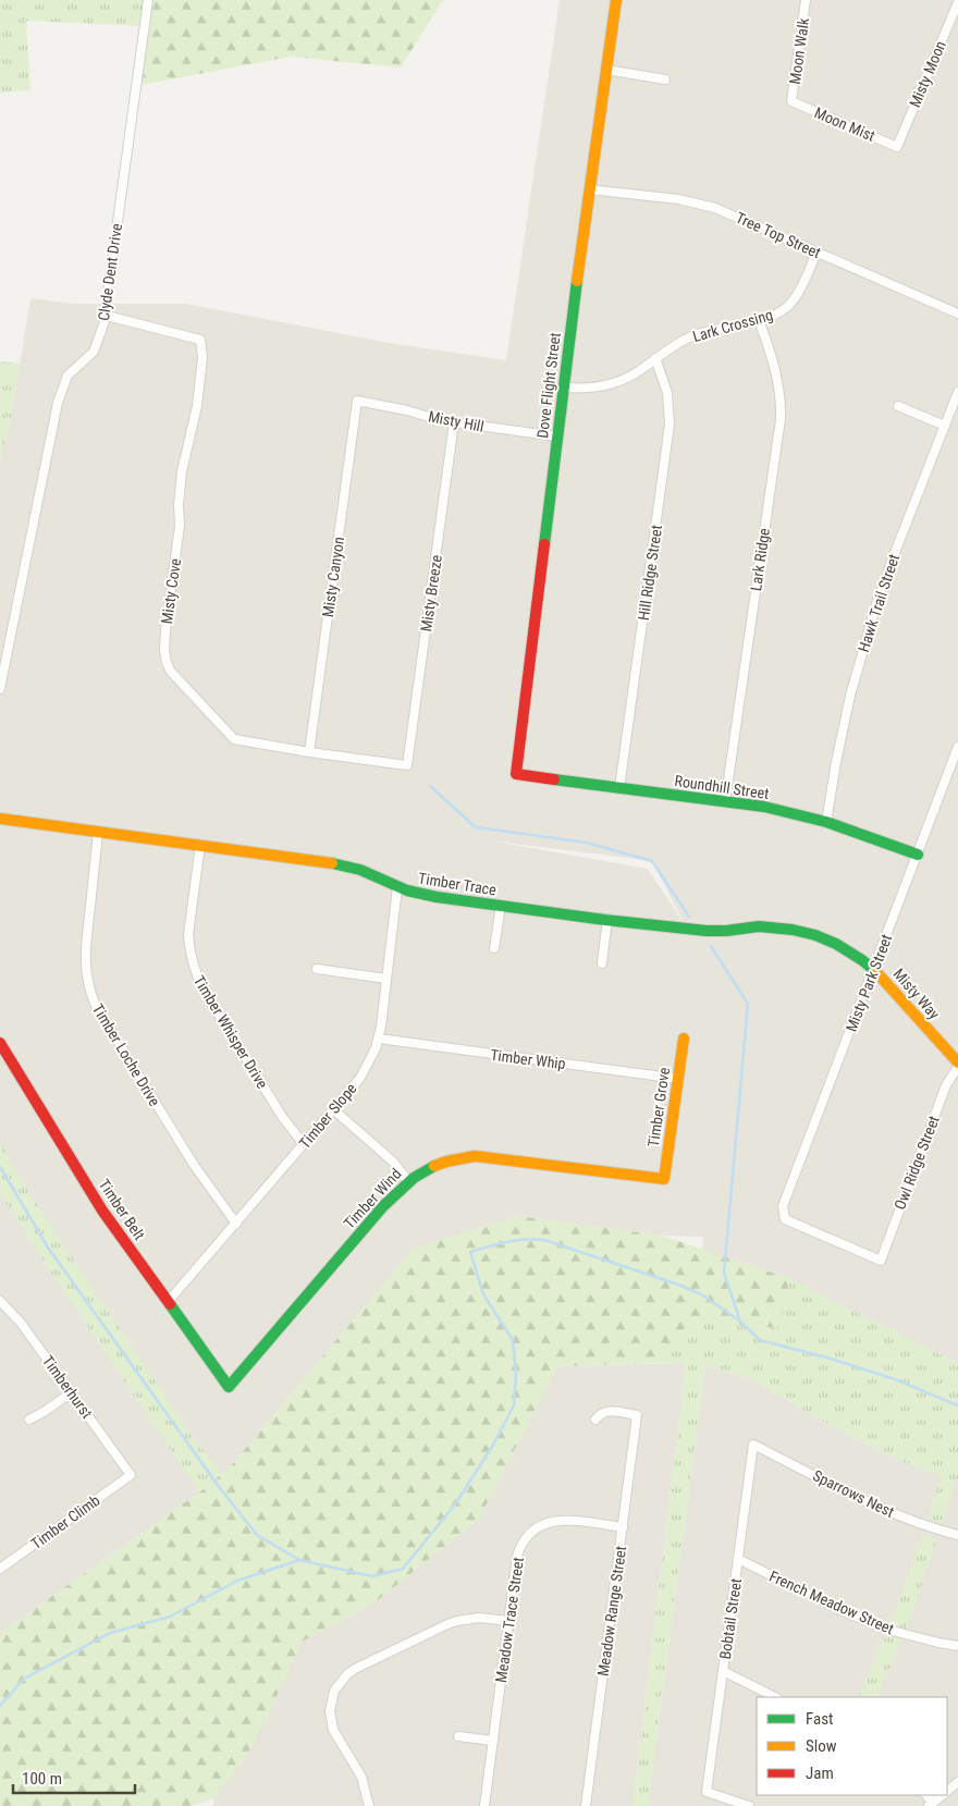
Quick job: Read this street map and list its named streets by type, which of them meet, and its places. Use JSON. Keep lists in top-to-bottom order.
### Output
{
  "streets": {
    "street": [
      "Moon Walk",
      "Misty Moon",
      "Moon Mist",
      "Tree Top Street",
      "Clyde Dent Drive",
      "Lark Crossing",
      "Dove Flight Street",
      "Misty Hill",
      "Lark Ridge",
      "Hill Ridge Street",
      "Misty Canyon",
      "Misty Cove",
      "Misty Breeze",
      "Hawk Trail Street",
      "Roundhill Street",
      "Timber Trace",
      "Misty Park Street",
      "Misty Way",
      "Timber Whisper Drive",
      "Timber Loche Drive",
      "Timber Whip",
      "Timber Grove",
      "Timber Slope",
      "Owl Ridge Street",
      "Timber Wind",
      "Timber Belt",
      "Timberhurst",
      "Sparrows Nest",
      "Timber Climb",
      "French Meadow Street",
      "Meadow Range Street",
      "Bobtail Street",
      "Meadow Trace Street"
    ]
  },
  "crossings": [
    ["Moon Walk", "Moon Mist"],
    ["Misty Moon", "Moon Mist"],
    ["Tree Top Street", "Lark Crossing"],
    ["Tree Top Street", "Dove Flight Street"],
    ["Clyde Dent Drive", "Misty Cove"],
    ["Lark Crossing", "Dove Flight Street"],
    ["Lark Crossing", "Lark Ridge"],
    ["Lark Crossing", "Hill Ridge Street"],
    ["Dove Flight Street", "Misty Hill"],
    ["Dove Flight Street", "Roundhill Street"],
    ["Misty Hill", "Misty Canyon"],
    ["Misty Hill", "Misty Breeze"],
    ["Lark Ridge", "Roundhill Street"],
    ["Hill Ridge Street", "Roundhill Street"],
    ["Misty Canyon", "Misty Cove"],
    ["Misty Cove", "Misty Breeze"],
    ["Hawk Trail Street", "Roundhill Street"],
    ["Roundhill Street", "Misty Park Street"],
    ["Timber Trace", "Misty Park Street"],
    ["Timber Trace", "Misty Way"],
    ["Timber Trace", "Timber Whisper Drive"],
    ["Timber Trace", "Timber Loche Drive"],
    ["Timber Trace", "Timber Slope"],
    ["Misty Park Street", "Misty Way"],
    ["Misty Park Street", "Owl Ridge Street"],
    ["Timber Whisper Drive", "Timber Slope"],
    ["Timber Loche Drive", "Timber Slope"],
    ["Timber Whip", "Timber Grove"],
    ["Timber Whip", "Timber Slope"],
    ["Timber Grove", "Timber Wind"],
    ["Timber Slope", "Timber Belt"],
    ["Timber Wind", "Timber Belt"],
    ["Timberhurst", "Timber Climb"],
    ["Sparrows Nest", "Bobtail Street"],
    ["French Meadow Street", "Bobtail Street"],
    ["Meadow Range Street", "Meadow Trace Street"]
  ],
  "legend": ["Fast", "Slow", "Jam"],
  "scale_bar": "100 m"
}
